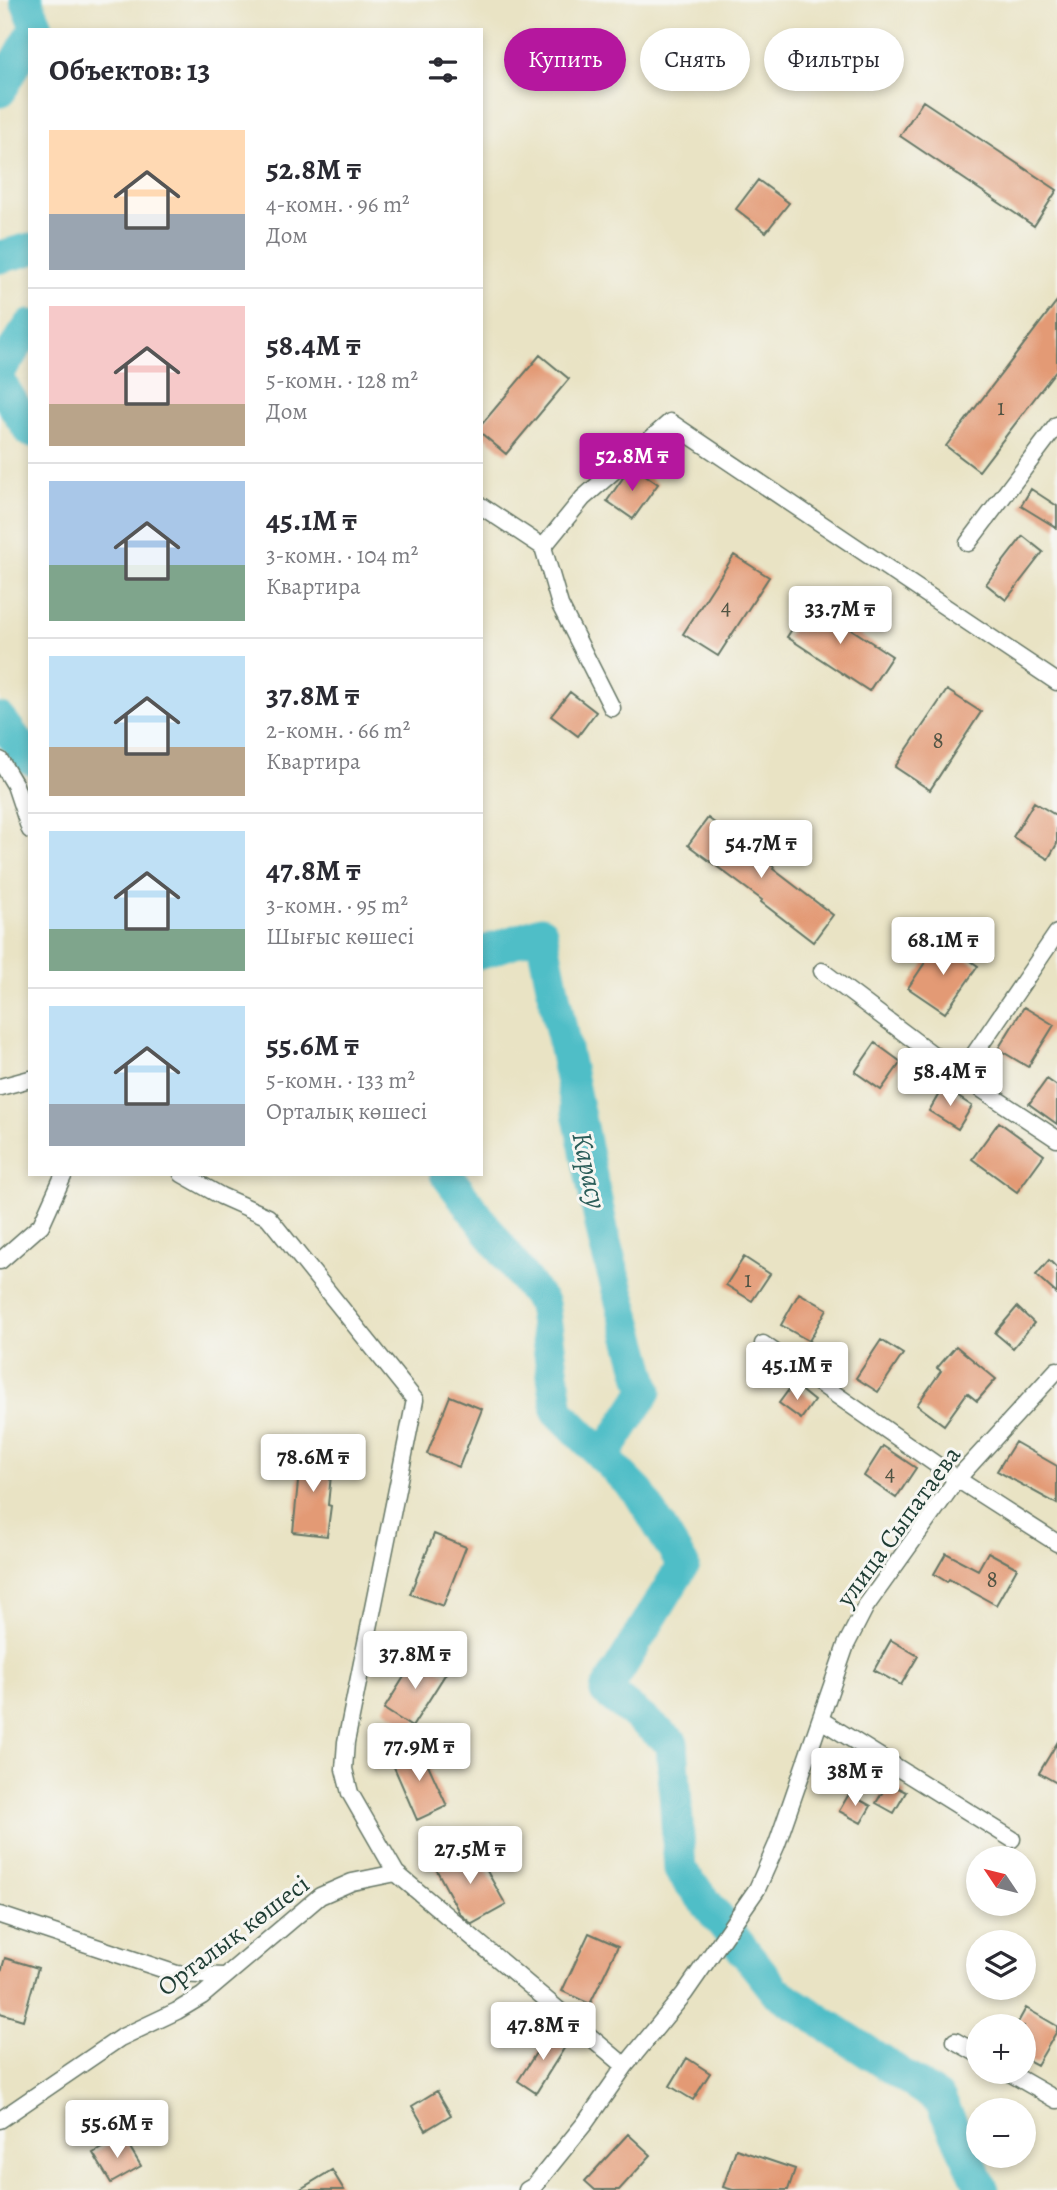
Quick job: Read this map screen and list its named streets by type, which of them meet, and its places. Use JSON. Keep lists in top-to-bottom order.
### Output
{
  "streets": {
    "street": ["улица Сыпатаева", "Орталық көшесі"]
  },
  "water": ["Карасу"],
  "house_numbers": [
    "1",
    "4",
    "8",
    "1",
    "4",
    "8"
  ],
  "north": "top left",
  "page": {
    "chip": ["Купить", "Снять", "Фильтры"],
    "heading": "Объектов: 13",
    "list": [
      {
        "name": "52.8M ₸",
        "note": "4-комн. · 96 m² · Дом"
      },
      {
        "name": "58.4M ₸",
        "note": "5-комн. · 128 m² · Дом"
      },
      {
        "name": "45.1M ₸",
        "note": "3-комн. · 104 m² · Квартира"
      },
      {
        "name": "37.8M ₸",
        "note": "2-комн. · 66 m² · Квартира"
      },
      {
        "name": "47.8M ₸",
        "note": "3-комн. · 95 m² · Шығыс көшесі"
      },
      {
        "name": "55.6M ₸",
        "note": "5-комн. · 133 m² · Орталық көшесі"
      }
    ],
    "price": [
      "52.8M ₸",
      "33.7M ₸",
      "54.7M ₸",
      "68.1M ₸",
      "58.4M ₸",
      "45.1M ₸",
      "78.6M ₸",
      "37.8M ₸",
      "77.9M ₸",
      "38M ₸",
      "27.5M ₸",
      "47.8M ₸",
      "55.6M ₸"
    ],
    "map_buttons": ["+", "−"]
  }
}
